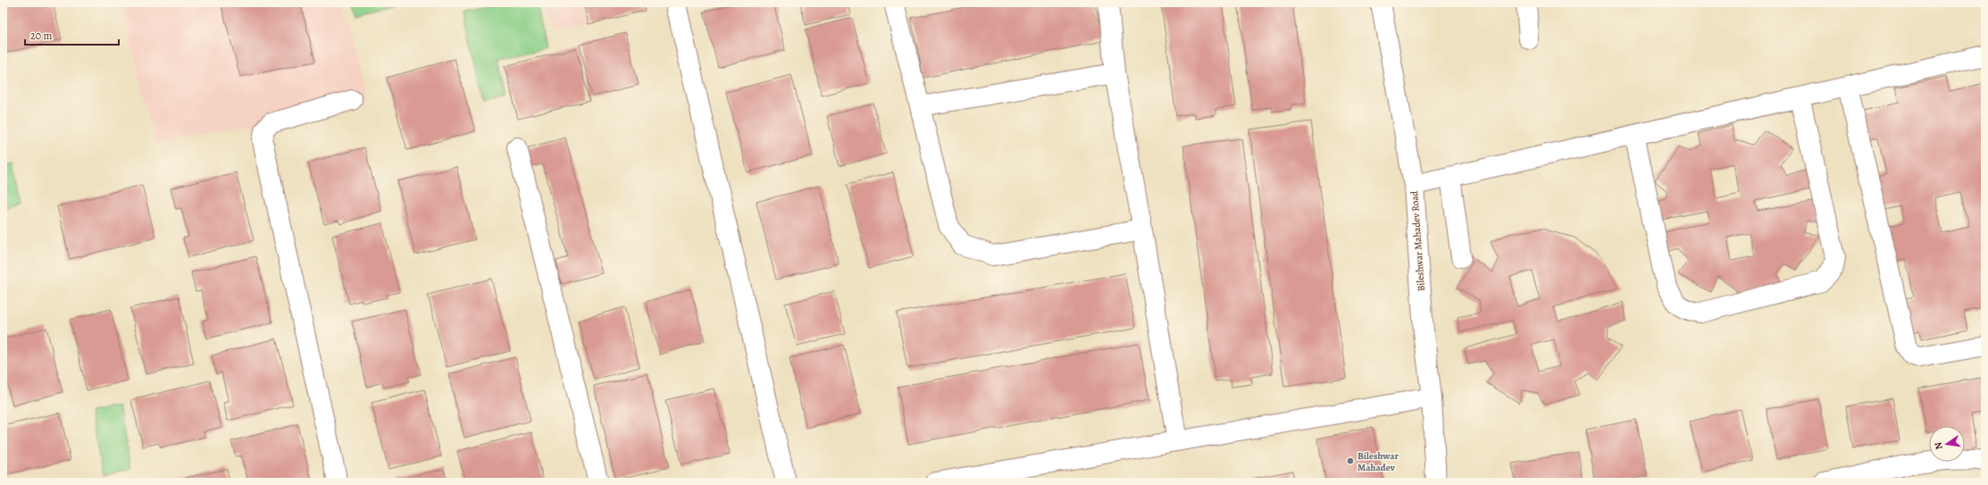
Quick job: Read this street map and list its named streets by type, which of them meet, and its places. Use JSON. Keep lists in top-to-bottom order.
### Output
{
  "streets": {
    "street": ["Bileshwar Mahadev Road"]
  },
  "places": ["Bileshwar Mahadev"],
  "scale_bar": "20 m",
  "north": "left"
}
